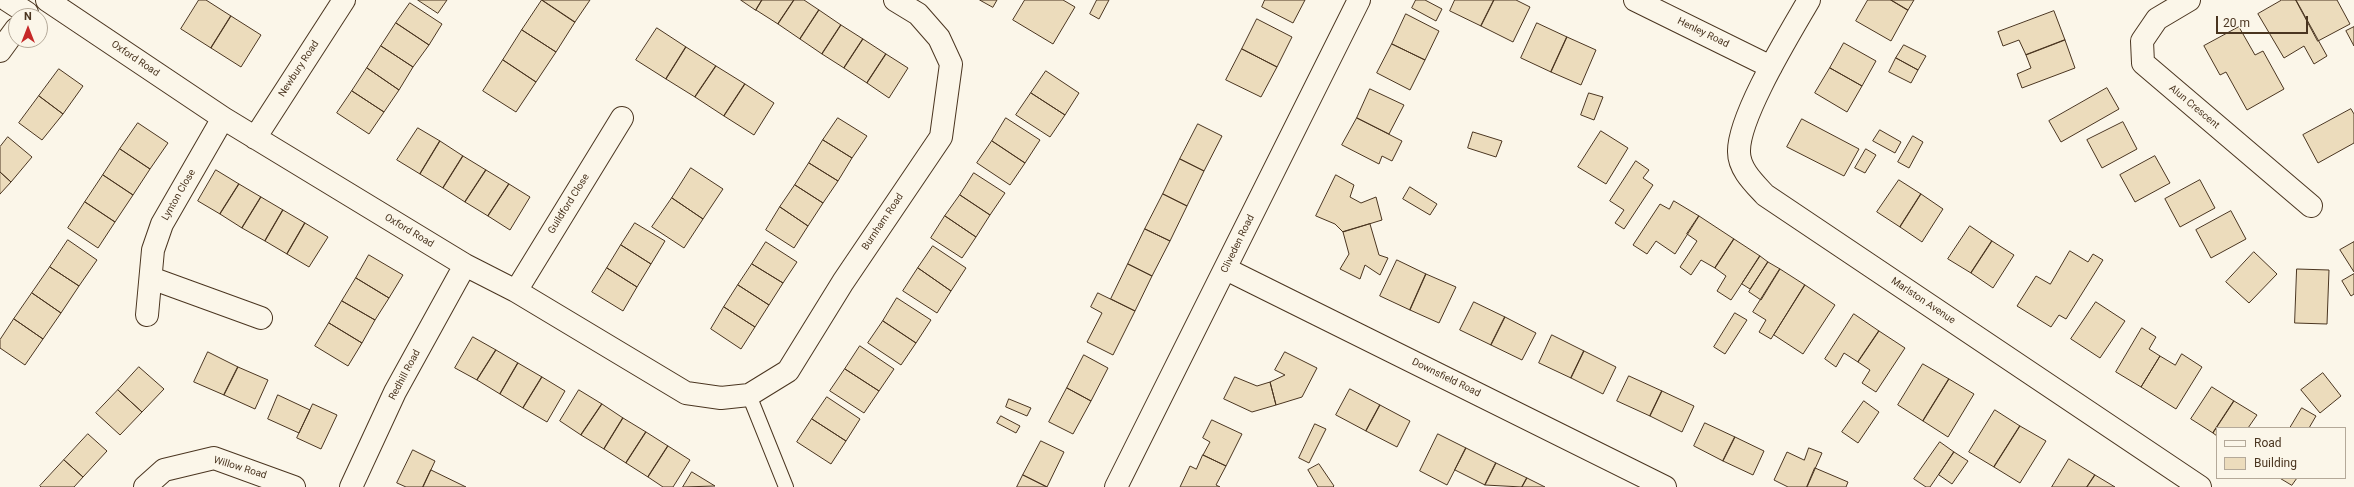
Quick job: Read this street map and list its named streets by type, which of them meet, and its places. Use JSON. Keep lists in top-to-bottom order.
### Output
{
  "streets": {
    "street": [
      "Henley Road",
      "Oxford Road",
      "Newbury Road",
      "Alun Crescent",
      "Lynton Close",
      "Guildford Close",
      "Burnham Road",
      "Cliveden Road",
      "Marlston Avenue",
      "Redhill Road",
      "Downsfield Road",
      "Willow Road"
    ]
  },
  "crossings": [
    ["Henley Road", "Marlston Avenue"],
    ["Oxford Road", "Newbury Road"],
    ["Oxford Road", "Lynton Close"],
    ["Oxford Road", "Guildford Close"],
    ["Oxford Road", "Burnham Road"],
    ["Oxford Road", "Redhill Road"],
    ["Cliveden Road", "Downsfield Road"]
  ],
  "legend": ["Road", "Building"],
  "scale_bar": "20 m",
  "north": "top"
}
